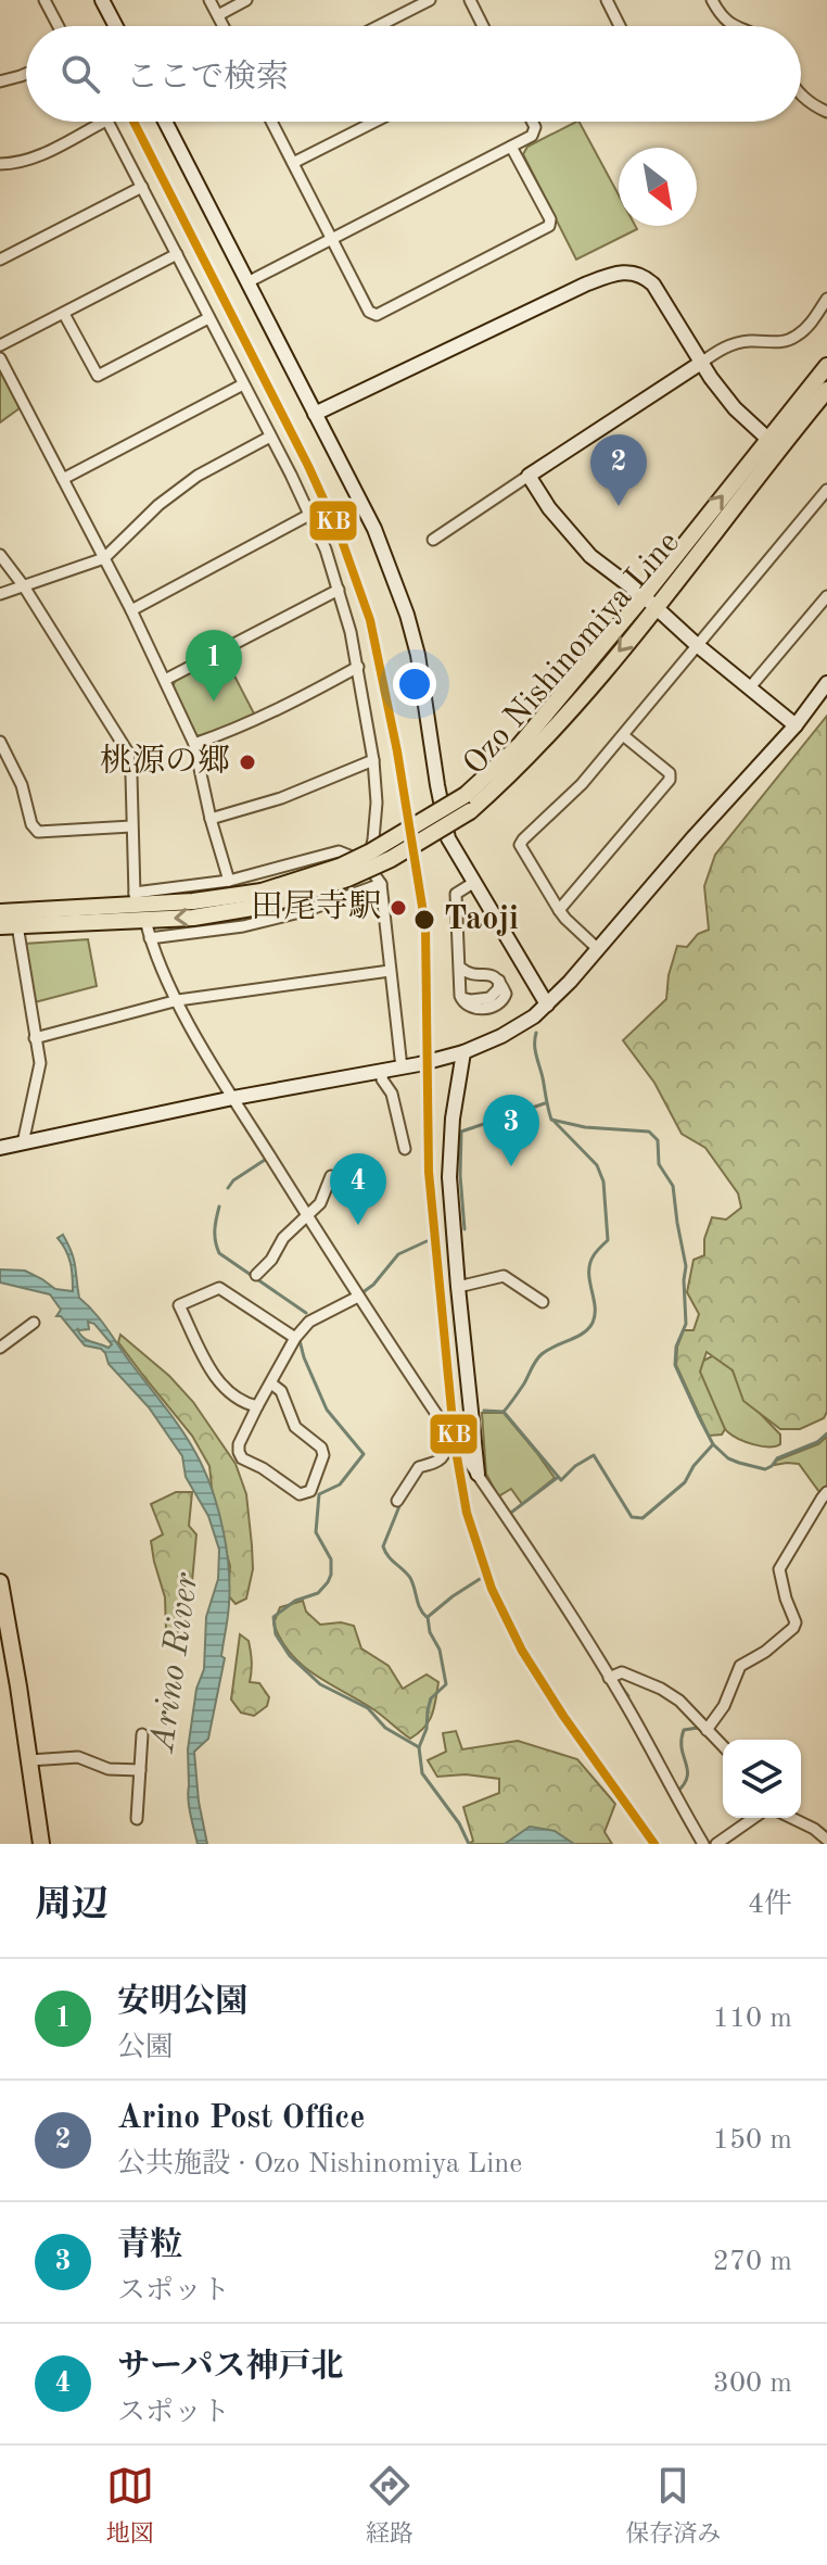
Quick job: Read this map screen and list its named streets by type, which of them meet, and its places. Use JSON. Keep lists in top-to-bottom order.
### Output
{
  "streets": {
    "main road": ["Ozo Nishinomiya Line"]
  },
  "water": ["Arino River"],
  "places": ["桃源の郷", "田尾寺駅", "Taoji"],
  "lines": ["transit line KB"],
  "north": "bottom right",
  "page": {
    "search": "ここで検索",
    "pins": [
      "2",
      "1",
      "3",
      "4"
    ],
    "heading": ["周辺", "4件"],
    "list": [
      {
        "mark": "1",
        "name": "安明公園",
        "note": "公園",
        "value": "110 m"
      },
      {
        "mark": "2",
        "name": "Arino Post Office",
        "note": "公共施設 · Ozo Nishinomiya Line",
        "value": "150 m"
      },
      {
        "mark": "3",
        "name": "青粒",
        "note": "スポット",
        "value": "270 m"
      },
      {
        "mark": "4",
        "name": "サーパス神戸北",
        "note": "スポット",
        "value": "300 m"
      }
    ],
    "nav": ["地図", "経路", "保存済み"]
  }
}
